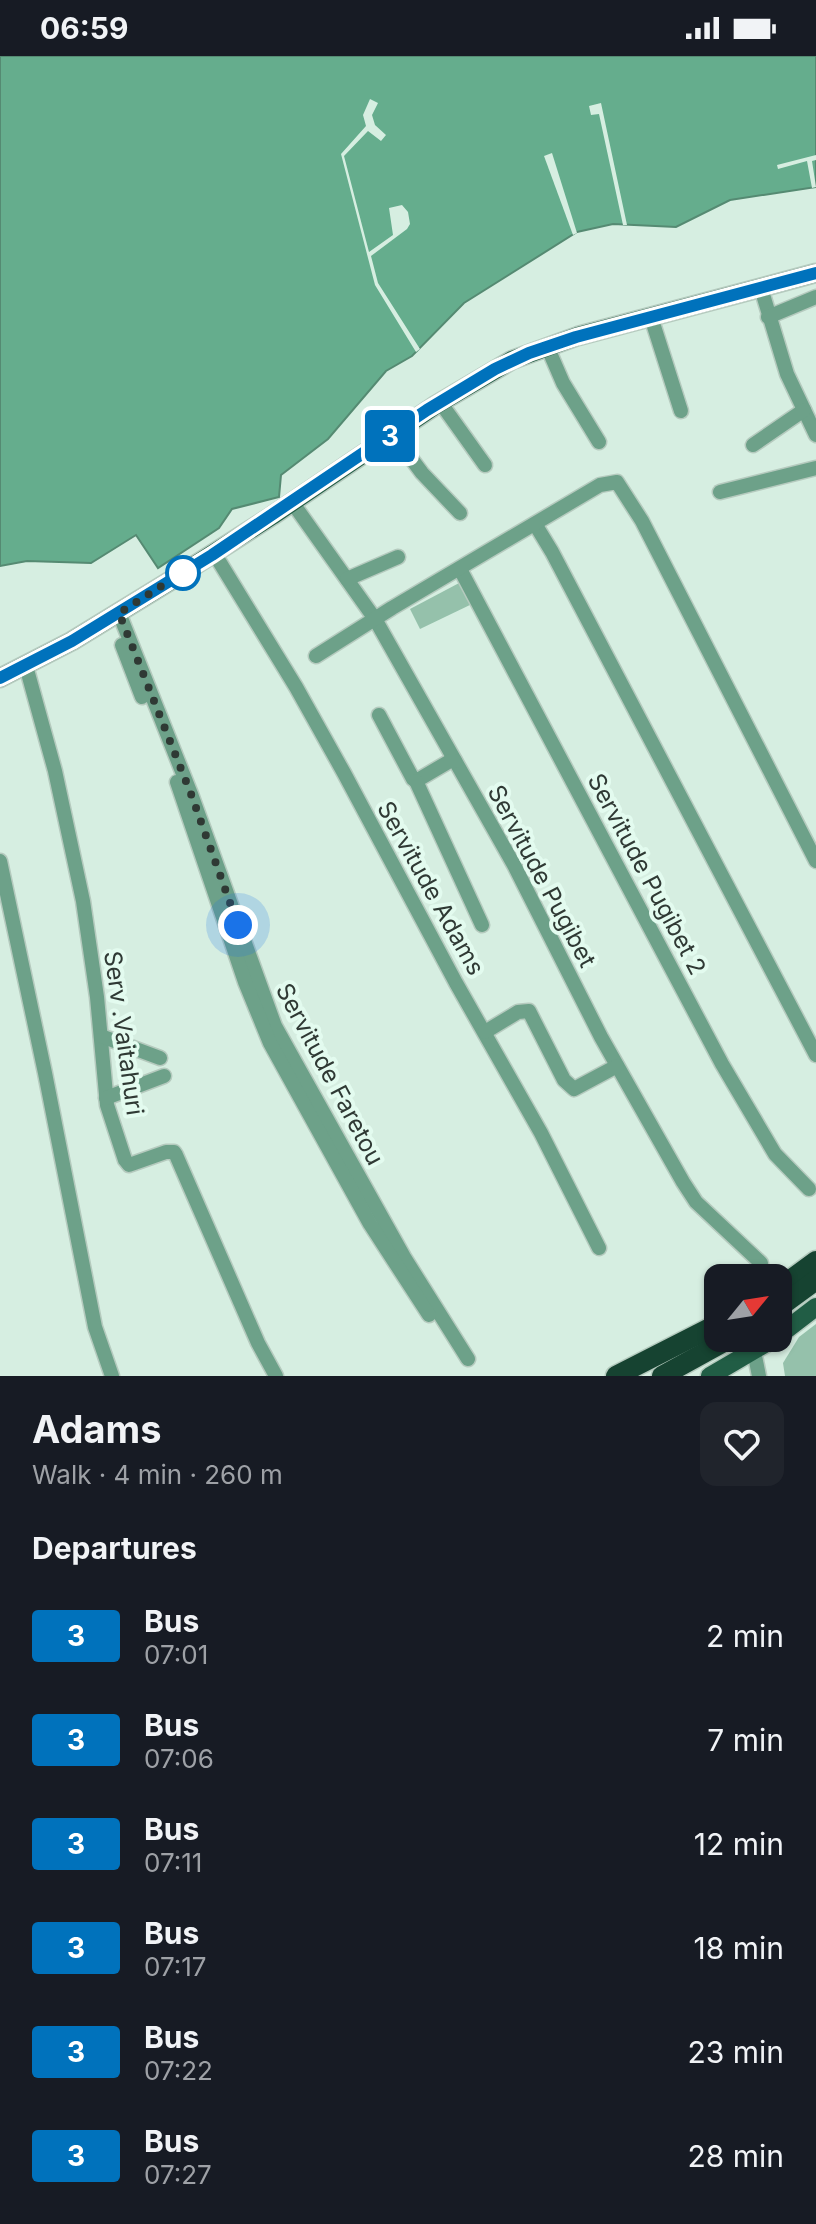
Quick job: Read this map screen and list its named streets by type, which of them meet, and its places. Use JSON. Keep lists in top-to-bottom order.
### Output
{
  "streets": {
    "street": [
      "Servitude Pugibet 2",
      "Servitude Pugibet",
      "Servitude Adams",
      "Serv .Vaitahuri",
      "Servitude Faretou"
    ]
  },
  "lines": ["bus line 3"],
  "north": "top right",
  "page": {
    "status": "06:59",
    "on_map": "3",
    "heading": [
      ["Adams", "Walk · 4 min · 260 m"],
      "Departures"
    ],
    "list": [
      {
        "mark": "3",
        "name": "Bus",
        "note": "07:01",
        "value": "2 min"
      },
      {
        "mark": "3",
        "name": "Bus",
        "note": "07:06",
        "value": "7 min"
      },
      {
        "mark": "3",
        "name": "Bus",
        "note": "07:11",
        "value": "12 min"
      },
      {
        "mark": "3",
        "name": "Bus",
        "note": "07:17",
        "value": "18 min"
      },
      {
        "mark": "3",
        "name": "Bus",
        "note": "07:22",
        "value": "23 min"
      },
      {
        "mark": "3",
        "name": "Bus",
        "note": "07:27",
        "value": "28 min"
      }
    ]
  }
}
